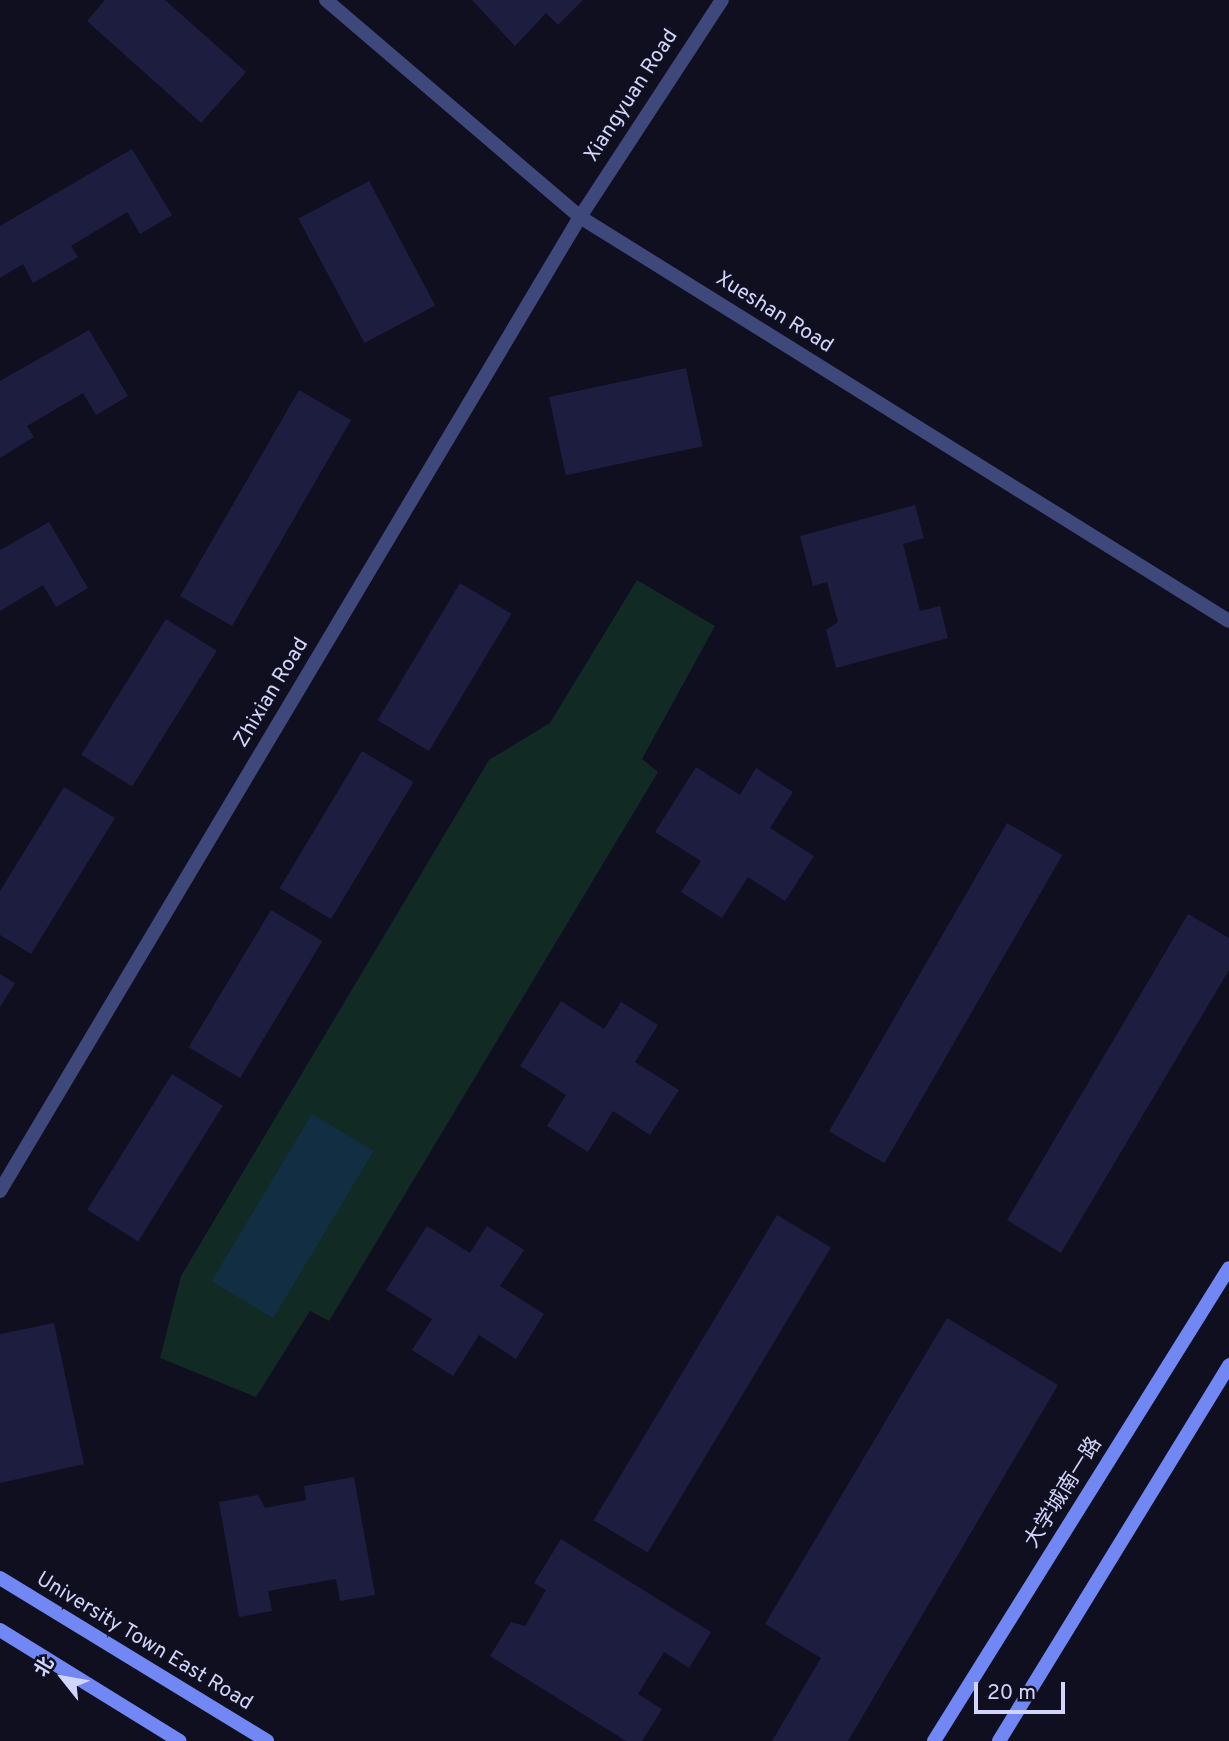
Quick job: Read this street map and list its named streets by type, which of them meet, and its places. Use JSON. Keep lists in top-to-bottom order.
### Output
{
  "streets": {
    "main road": ["大学城南一路", "University Town East Road"],
    "street": ["Xiangyuan Road", "Xueshan Road", "Zhixian Road"]
  },
  "crossings": [
    ["Xiangyuan Road", "Xueshan Road"],
    ["Xiangyuan Road", "Zhixian Road"],
    ["Xueshan Road", "Zhixian Road"]
  ],
  "scale_bar": "20 m",
  "north": "top left"
}
